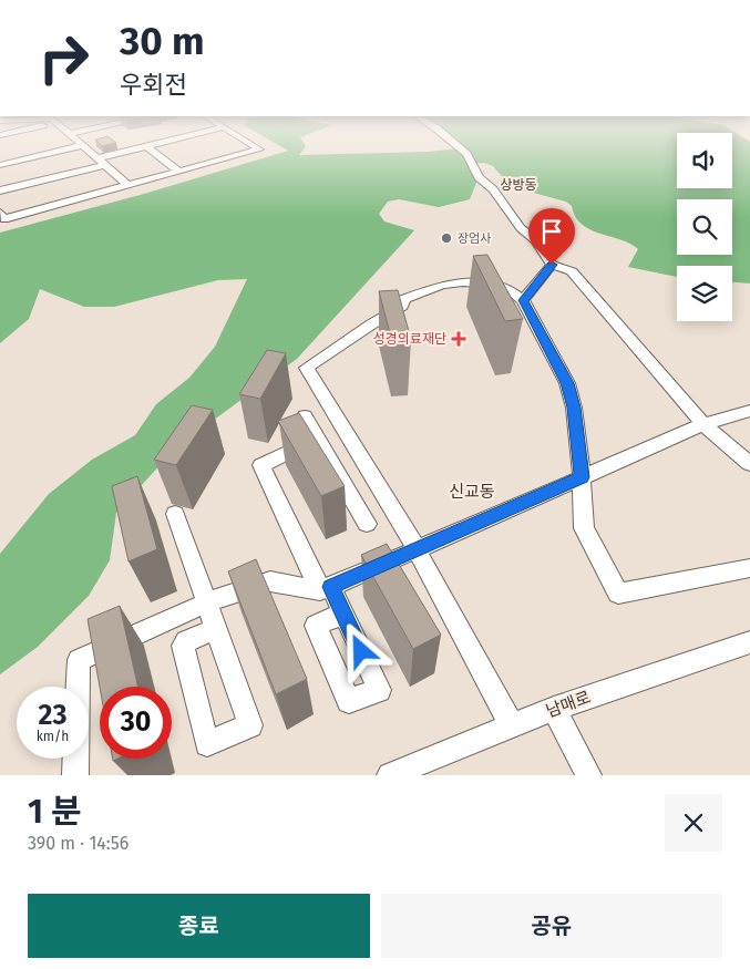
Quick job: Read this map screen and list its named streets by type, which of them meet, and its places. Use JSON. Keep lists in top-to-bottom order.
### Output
{
  "streets": {
    "street": ["남매로"]
  },
  "districts": ["상방동", "신교동"],
  "places": {
    "other": ["장엄사"],
    "health": ["성경의료재단"]
  },
  "page": {
    "turn": ["30 m", "우회전"],
    "speed": "23 km/h",
    "limit": "30",
    "heading": ["1 분", "390 m · 14:56"],
    "buttons": ["종료", "공유"]
  }
}
